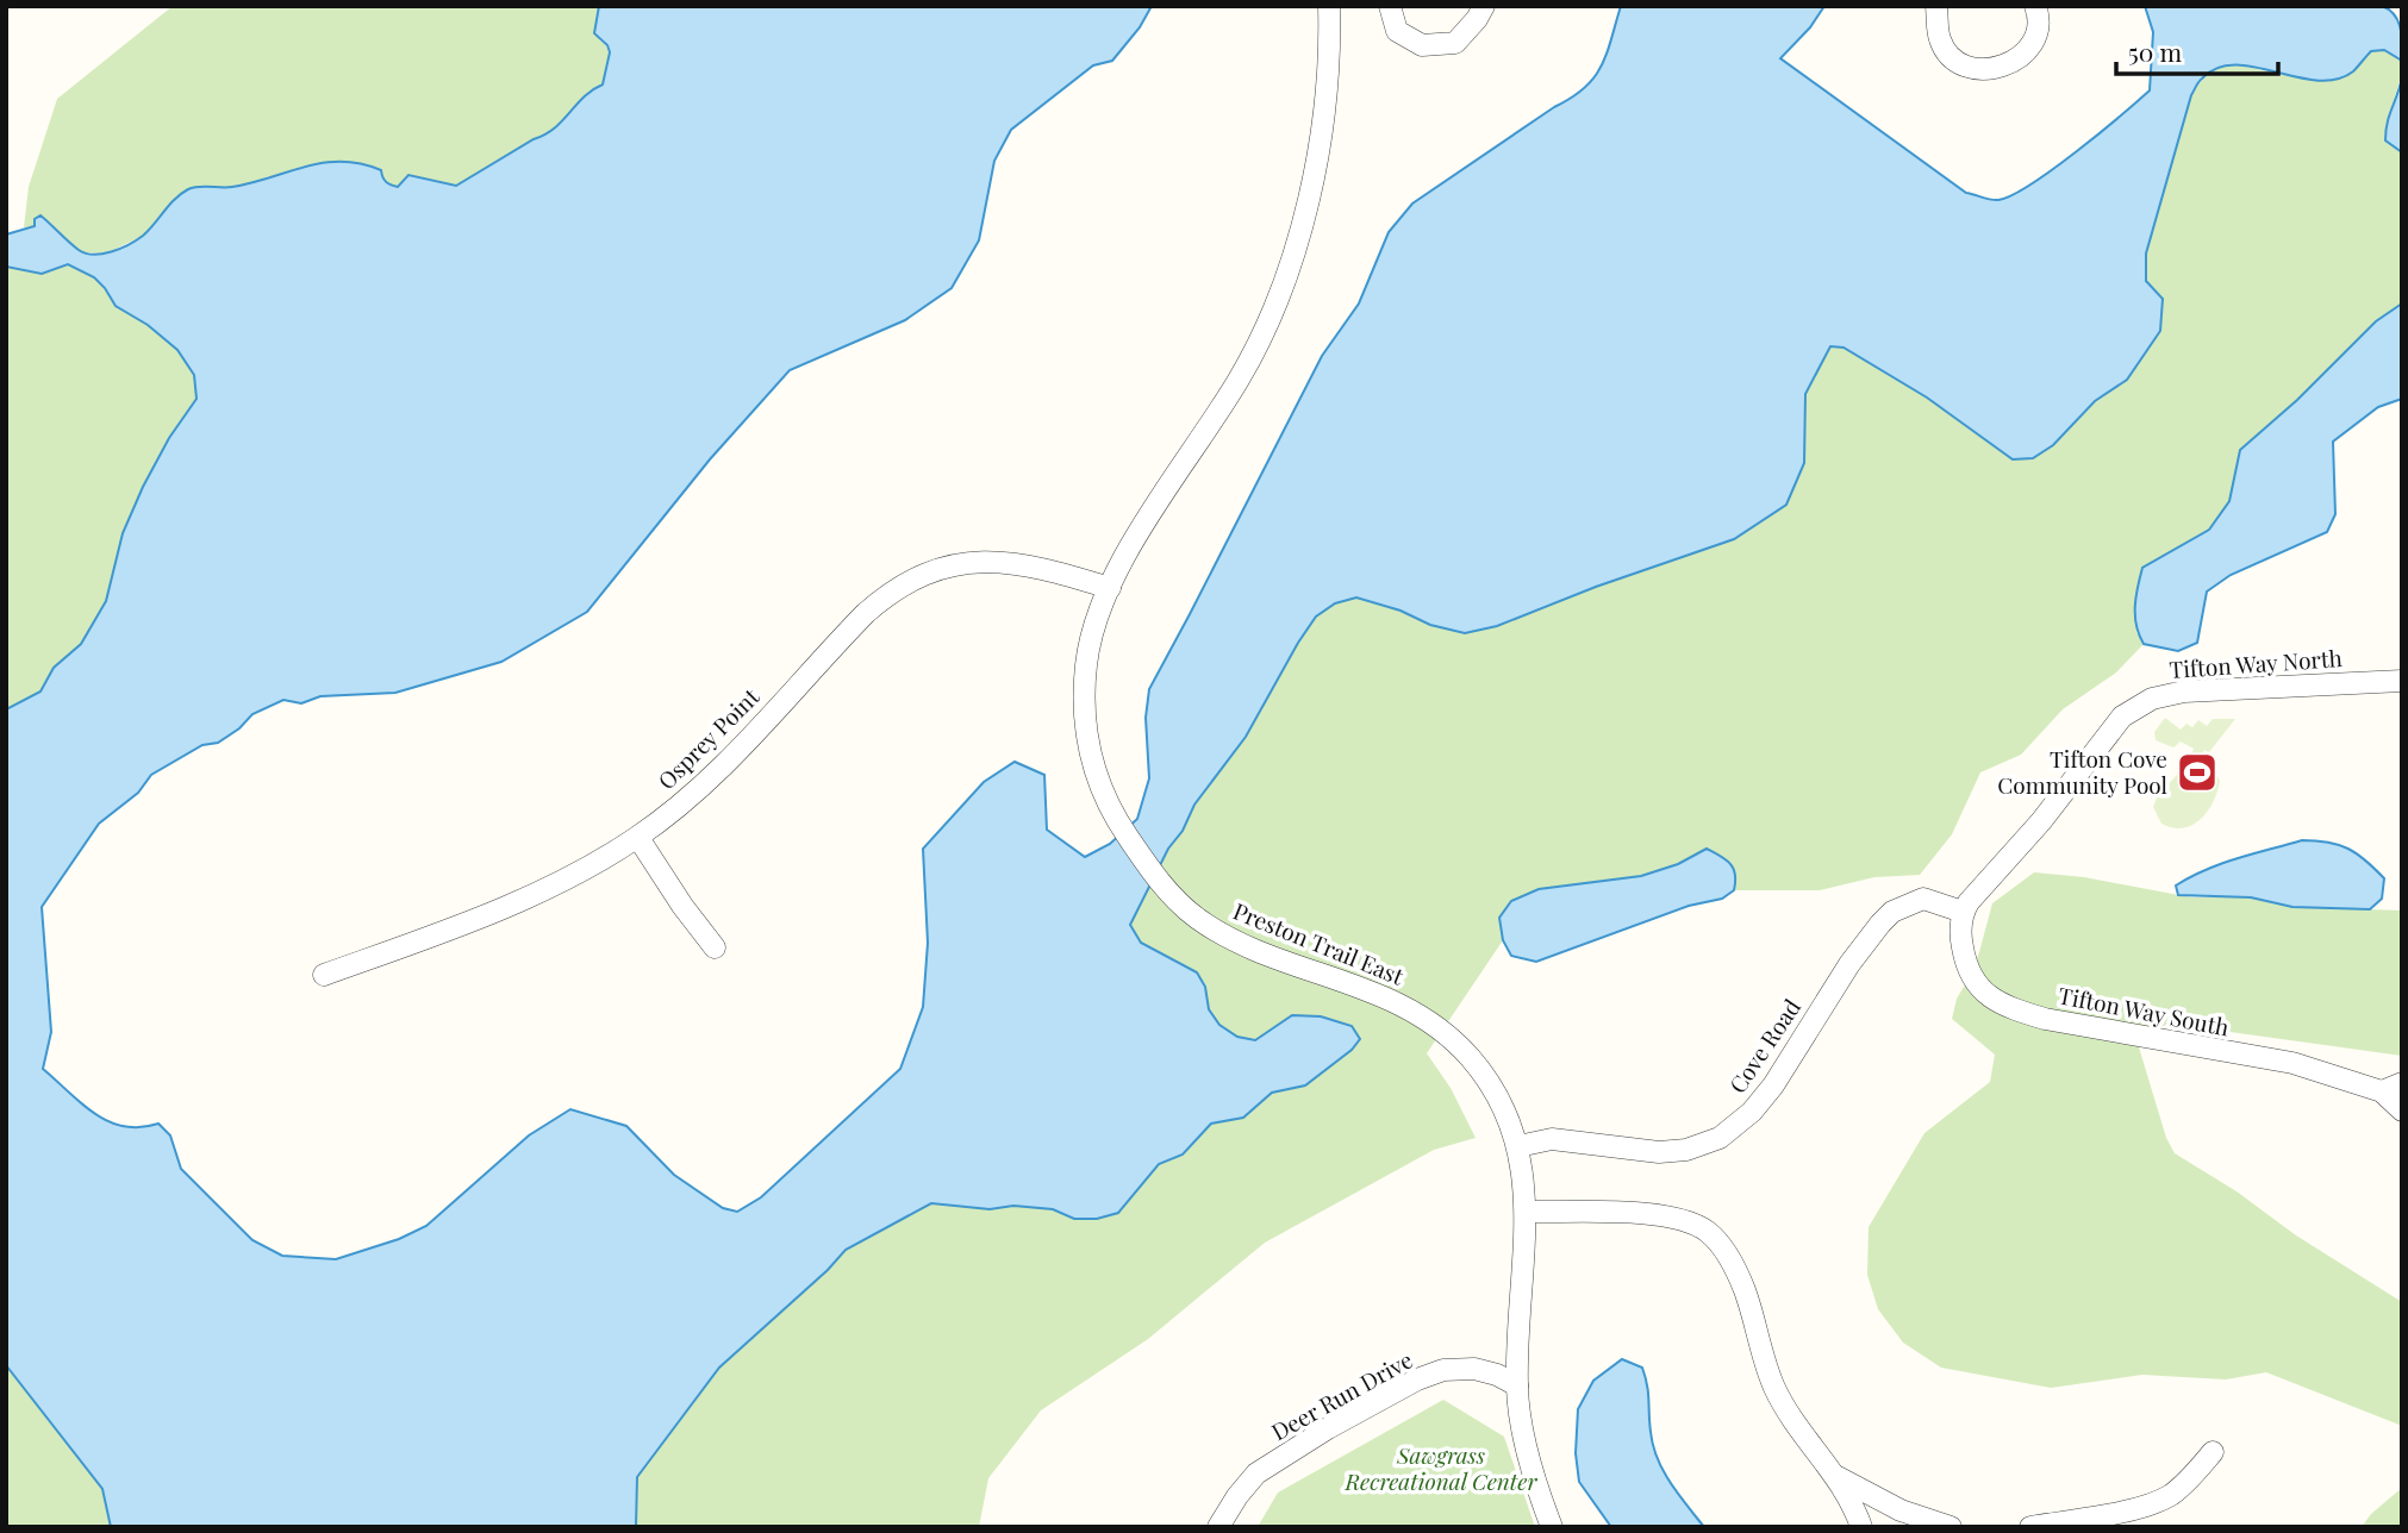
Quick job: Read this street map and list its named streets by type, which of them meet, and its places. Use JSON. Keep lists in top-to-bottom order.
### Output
{
  "streets": {
    "street": [
      "Tifton Way North",
      "Osprey Point",
      "Preston Trail East",
      "Tifton Way South",
      "Cove Road",
      "Deer Run Drive"
    ]
  },
  "crossings": [
    ["Tifton Way North", "Tifton Way South"],
    ["Tifton Way North", "Cove Road"],
    ["Osprey Point", "Preston Trail East"],
    ["Preston Trail East", "Cove Road"],
    ["Preston Trail East", "Deer Run Drive"],
    ["Tifton Way South", "Cove Road"]
  ],
  "parks": ["Sawgrass Recreational Center"],
  "places": {
    "sports": ["Tifton Cove Community Pool"]
  },
  "scale_bar": "50 m"
}
